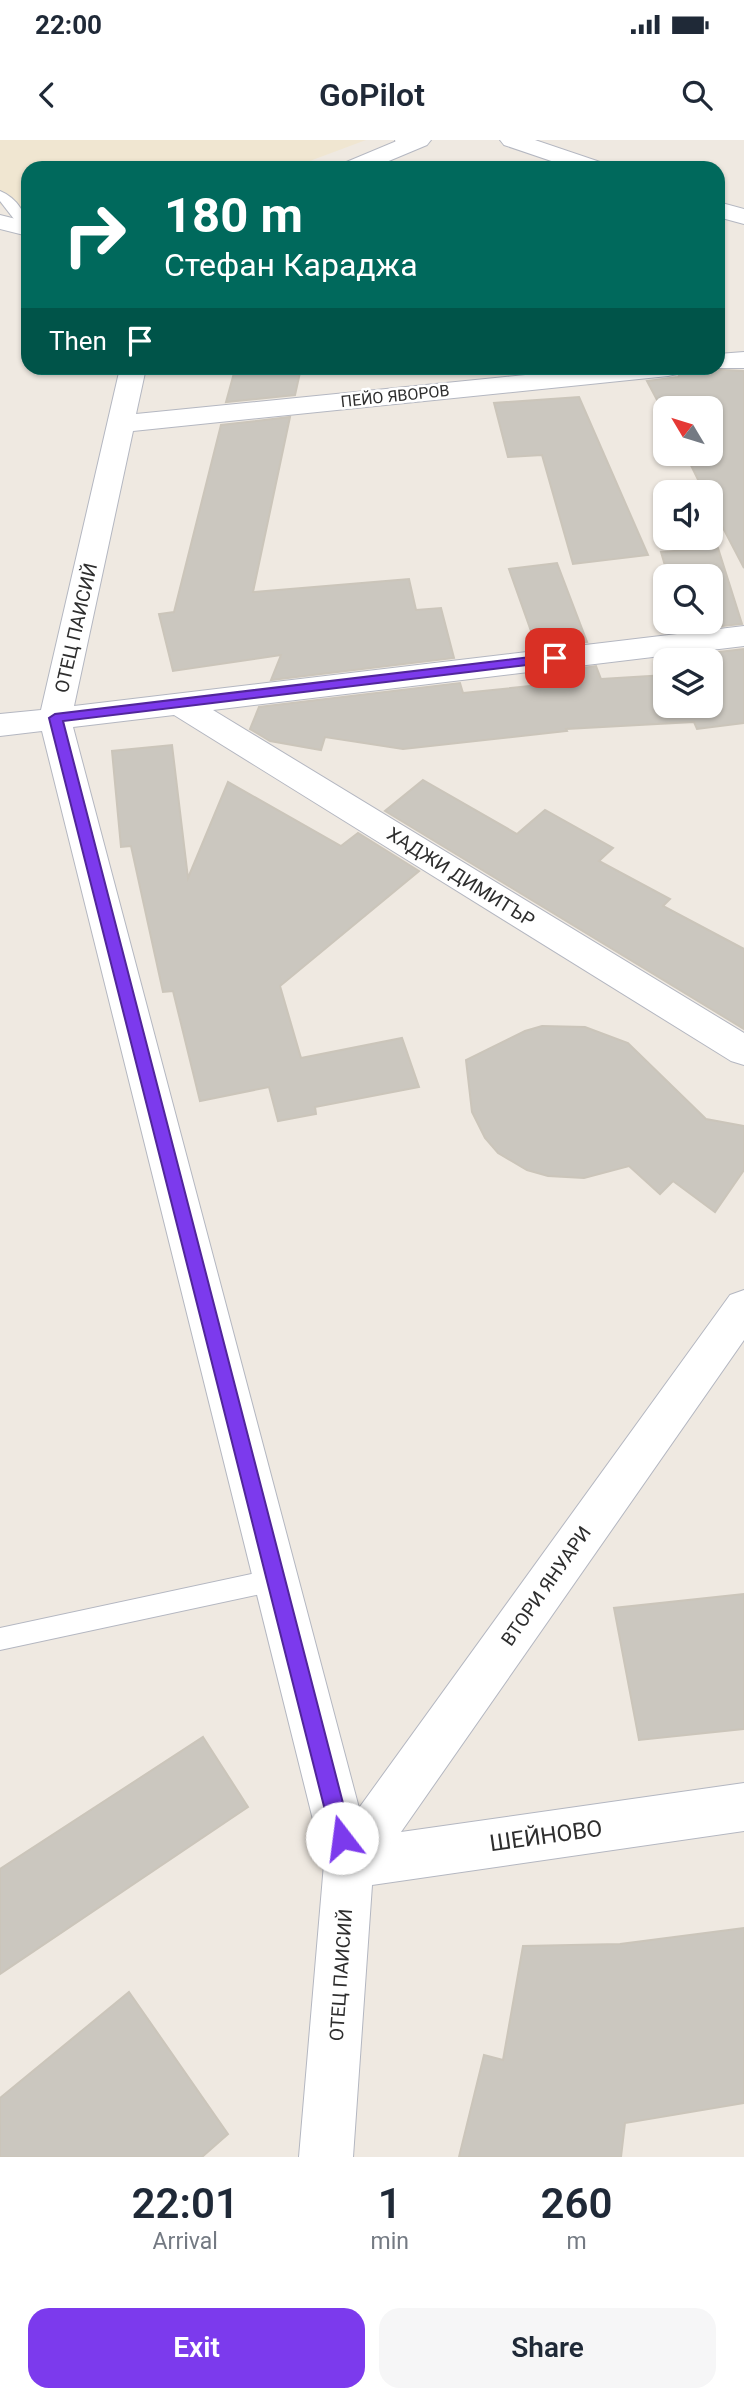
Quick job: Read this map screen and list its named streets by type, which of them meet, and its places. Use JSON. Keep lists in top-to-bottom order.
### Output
{
  "streets": {
    "street": [
      "ПЕЙО ЯВОРОВ",
      "ОТЕЦ ПАИСИЙ",
      "ХАДЖИ ДИМИТЪР",
      "ВТОРИ ЯНУАРИ",
      "ШЕЙНОВО"
    ]
  },
  "crossings": [
    ["ПЕЙО ЯВОРОВ", "ОТЕЦ ПАИСИЙ"],
    ["ОТЕЦ ПАИСИЙ", "ВТОРИ ЯНУАРИ"],
    ["ОТЕЦ ПАИСИЙ", "ШЕЙНОВО"],
    ["ВТОРИ ЯНУАРИ", "ШЕЙНОВО"]
  ],
  "north": "top left",
  "page": {
    "status": "22:00",
    "header": "GoPilot",
    "turn": ["180 m", "Стефан Караджа"],
    "then": "Then",
    "eta": [
      "22:01",
      "Arrival",
      "1",
      "min",
      "260",
      "m"
    ],
    "buttons": ["Exit", "Share"]
  }
}
